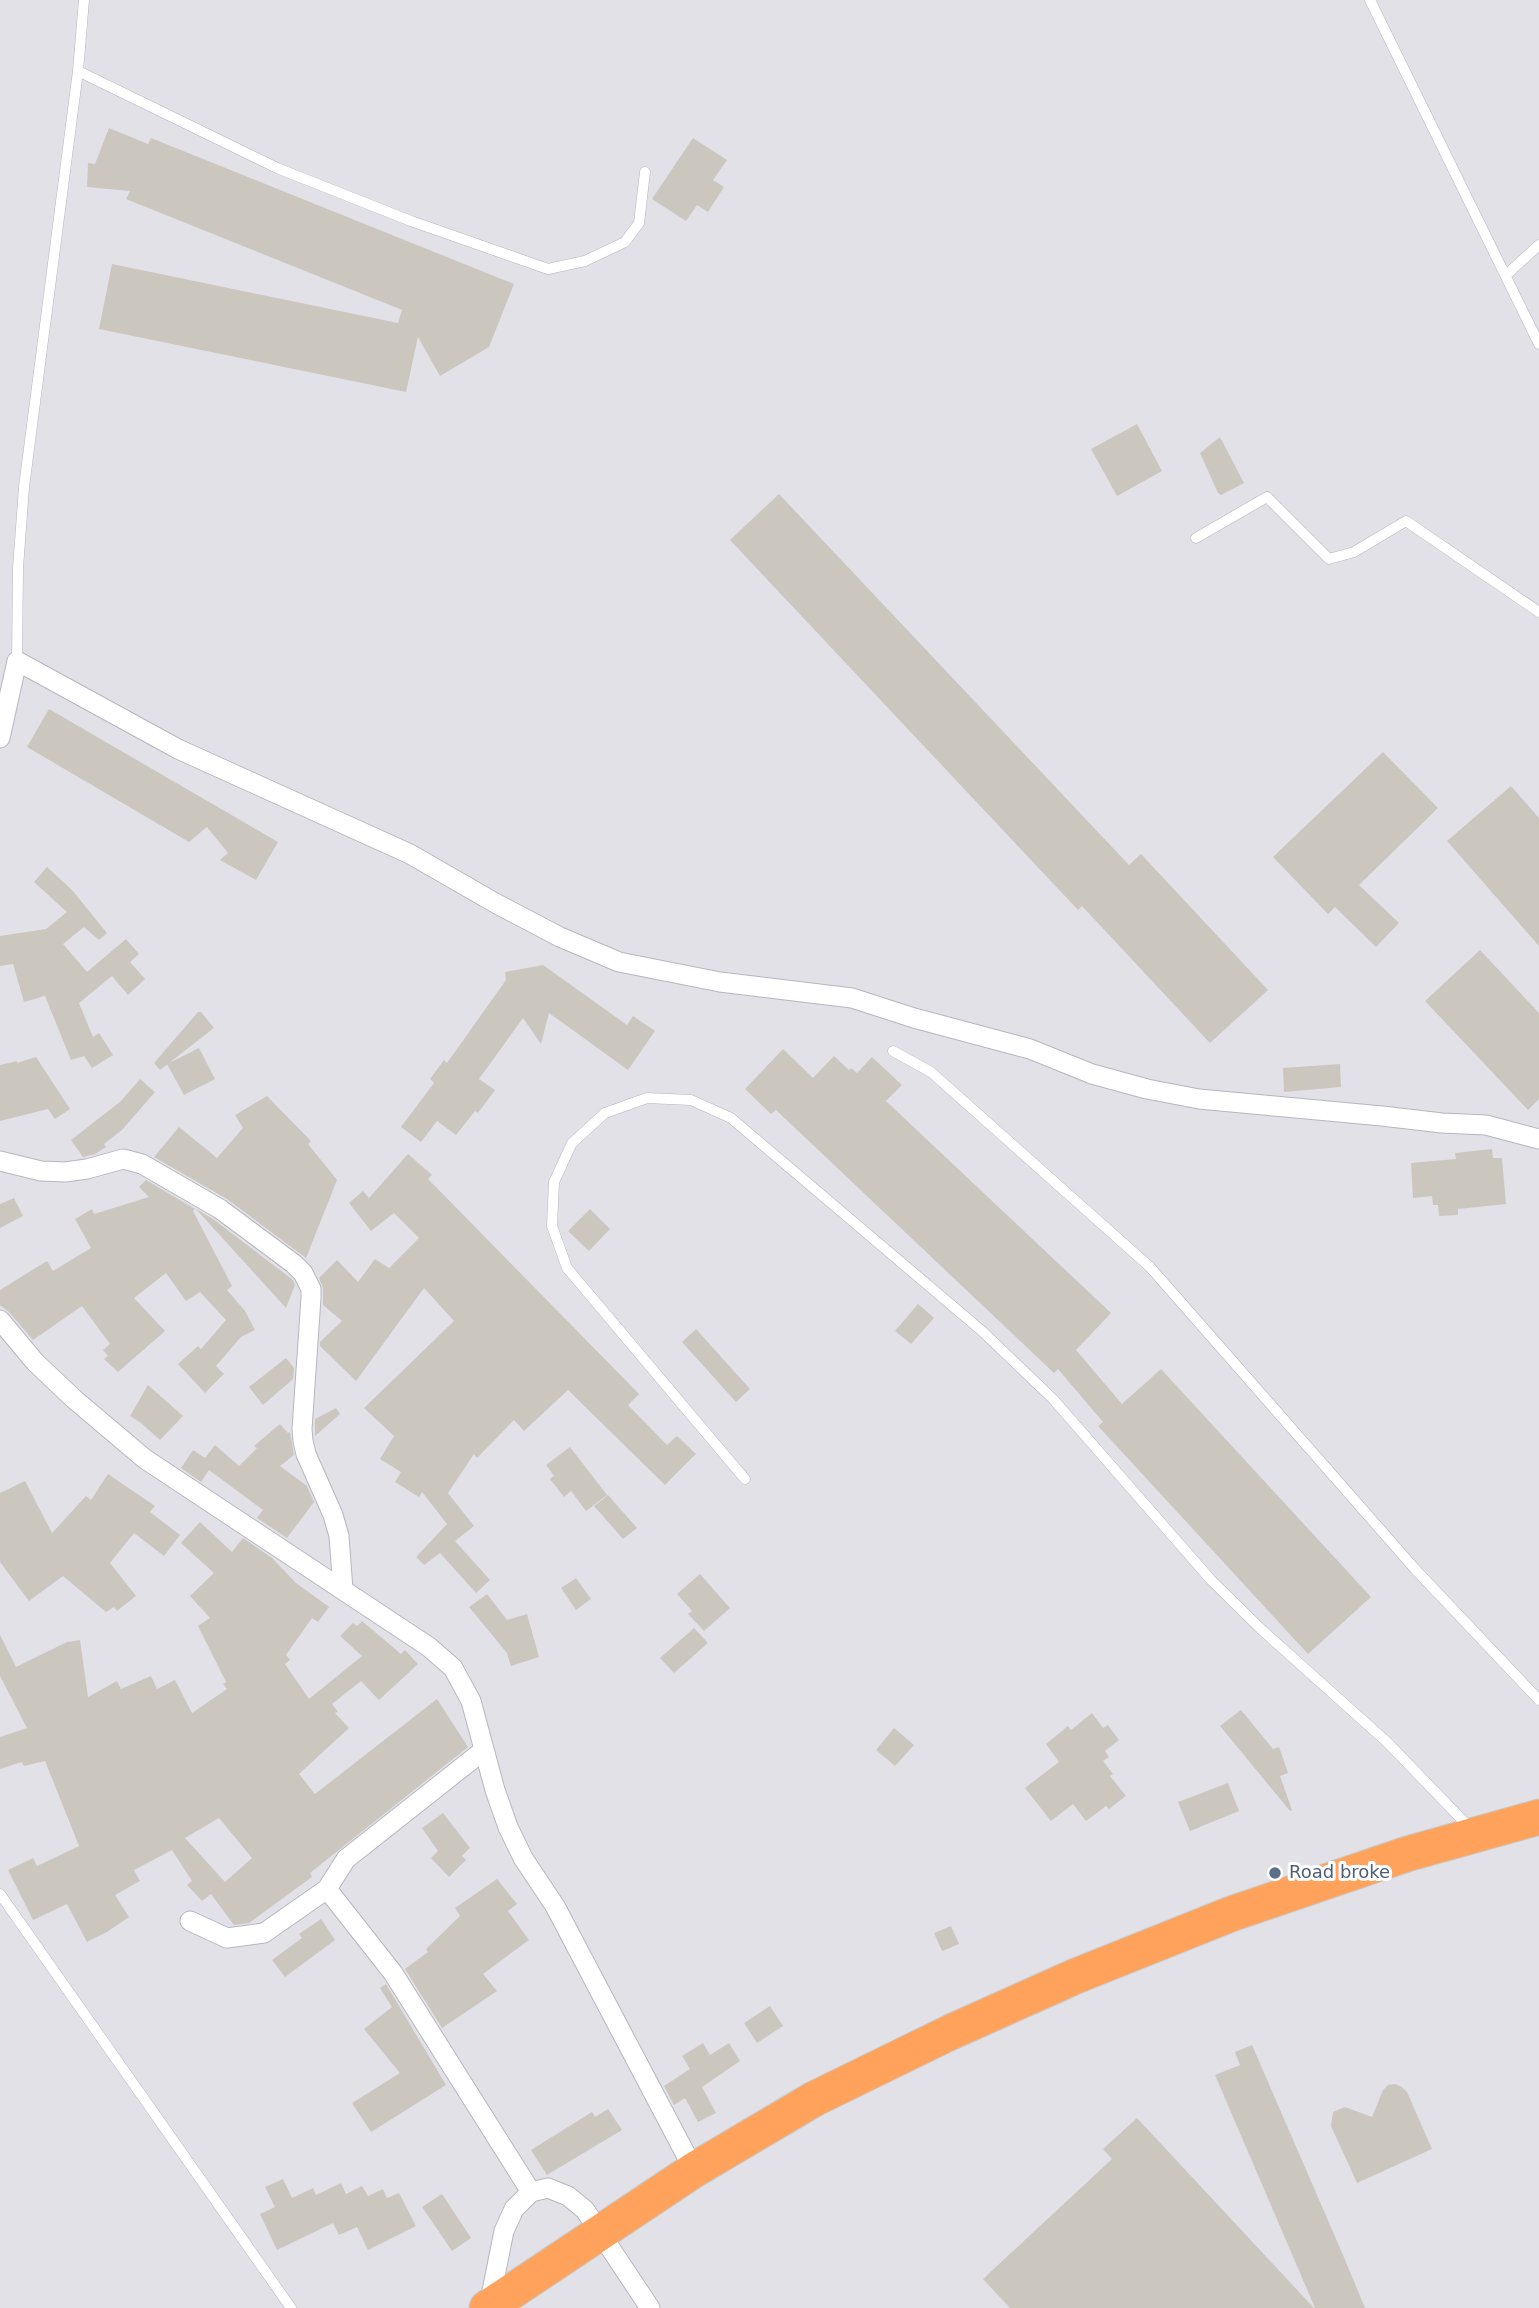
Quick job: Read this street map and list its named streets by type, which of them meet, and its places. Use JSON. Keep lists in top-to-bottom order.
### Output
{
  "places": ["Road broke"]
}
